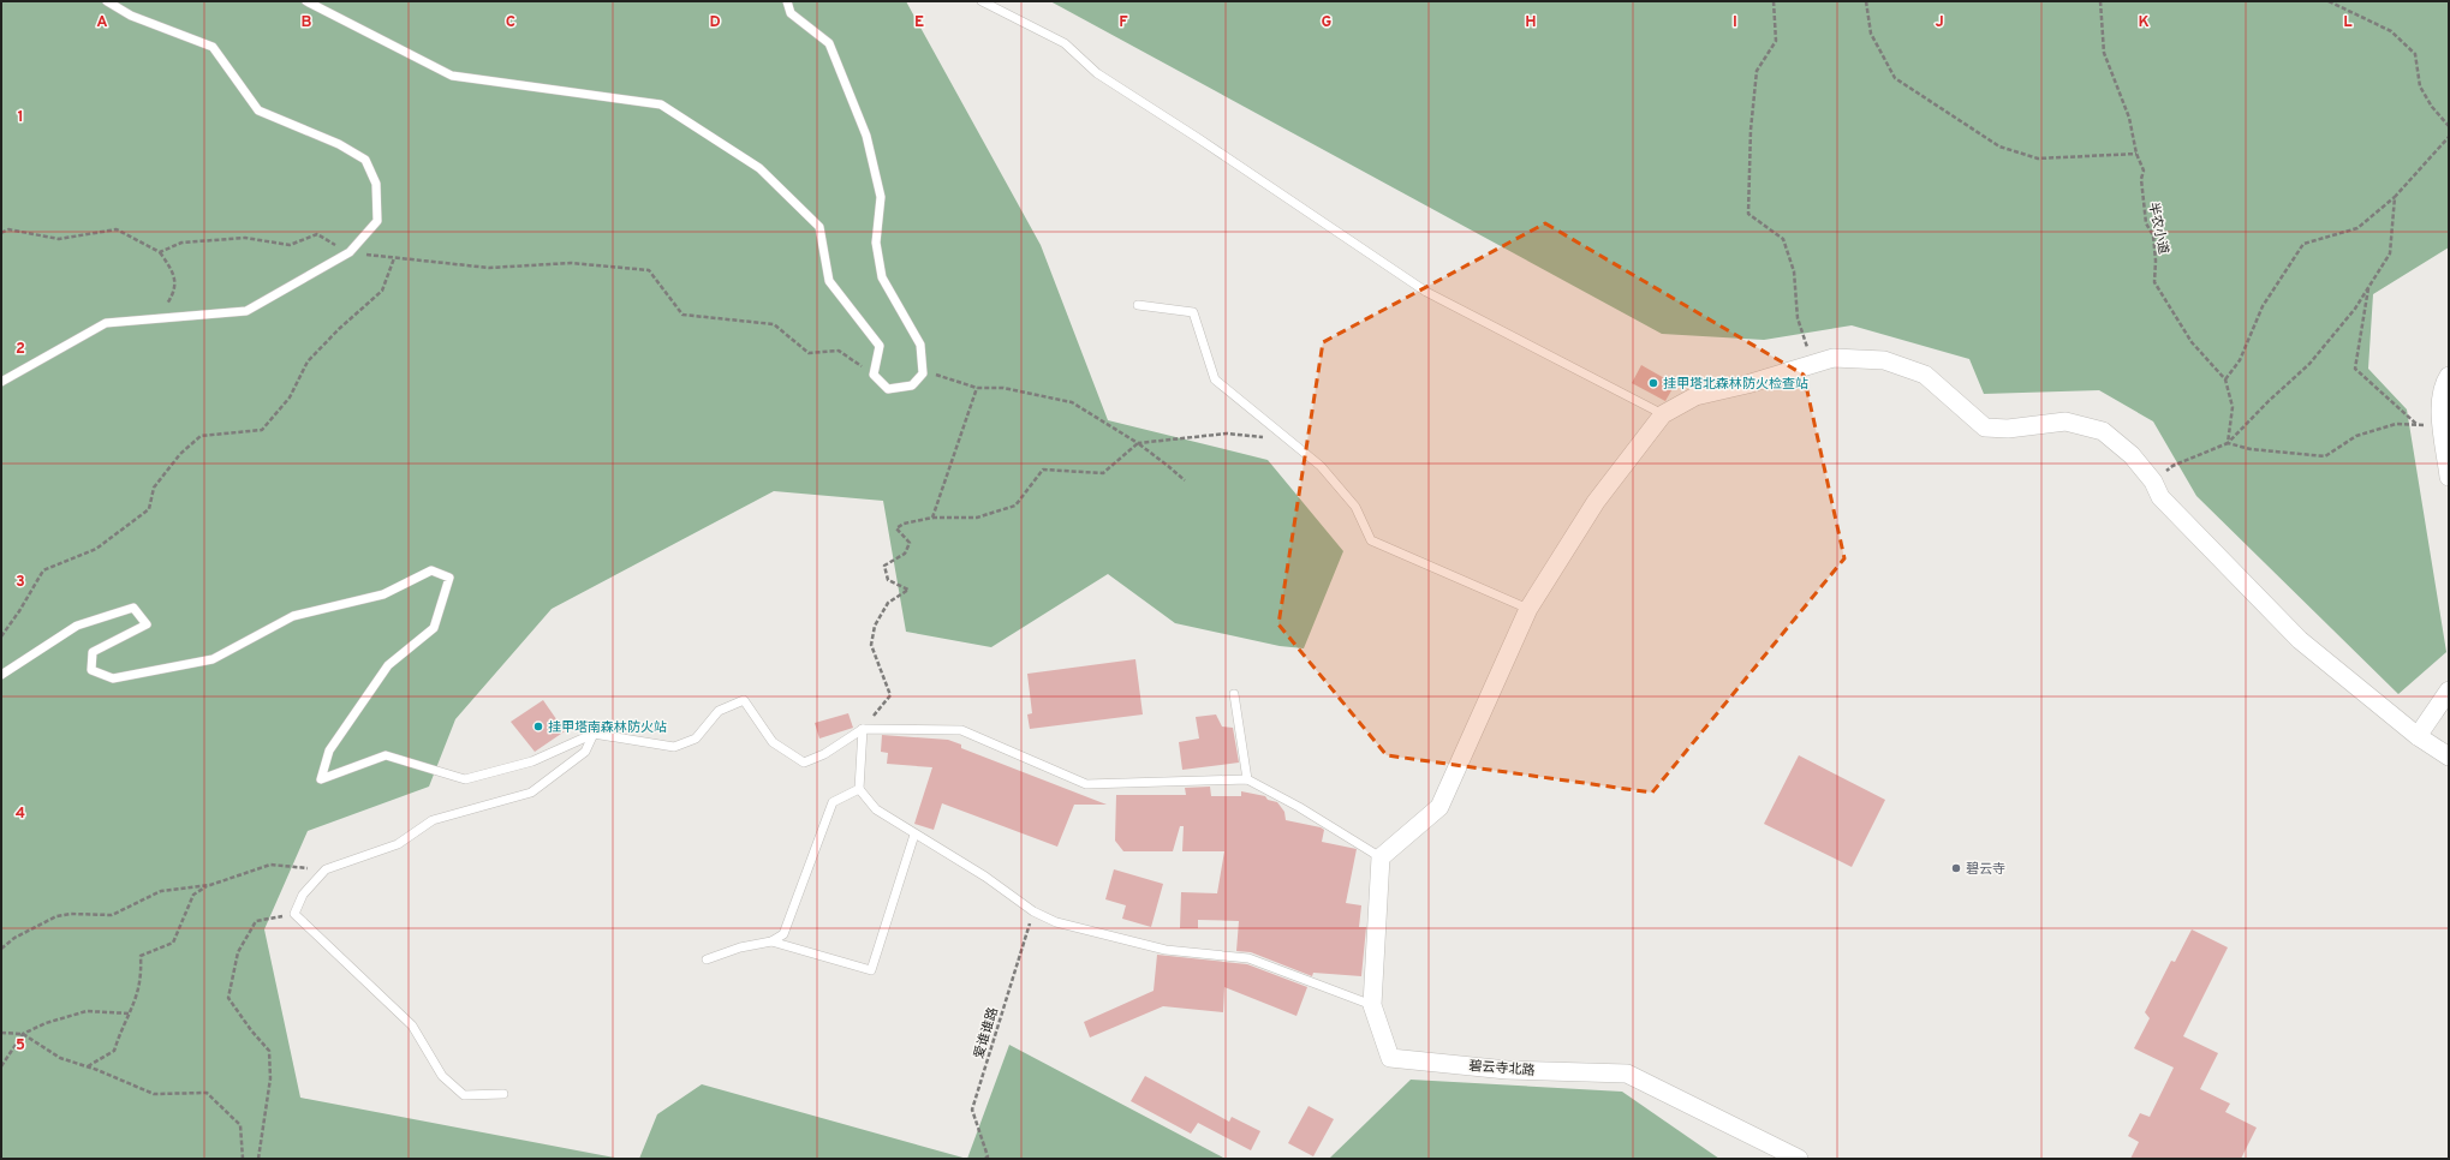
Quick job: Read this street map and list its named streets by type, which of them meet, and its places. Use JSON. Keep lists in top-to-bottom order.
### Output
{
  "streets": {
    "street": ["碧云寺北路"],
    "path": ["半农小道", "爱谁谁路"]
  },
  "places": ["挂甲塔北森林防火检查站", "挂甲塔南森林防火站", "碧云寺"],
  "grid": {
    "columns": [
      "A",
      "B",
      "C",
      "D",
      "E",
      "F",
      "G",
      "H",
      "I",
      "J",
      "K",
      "L"
    ],
    "rows": [
      "1",
      "2",
      "3",
      "4",
      "5"
    ]
  }
}
